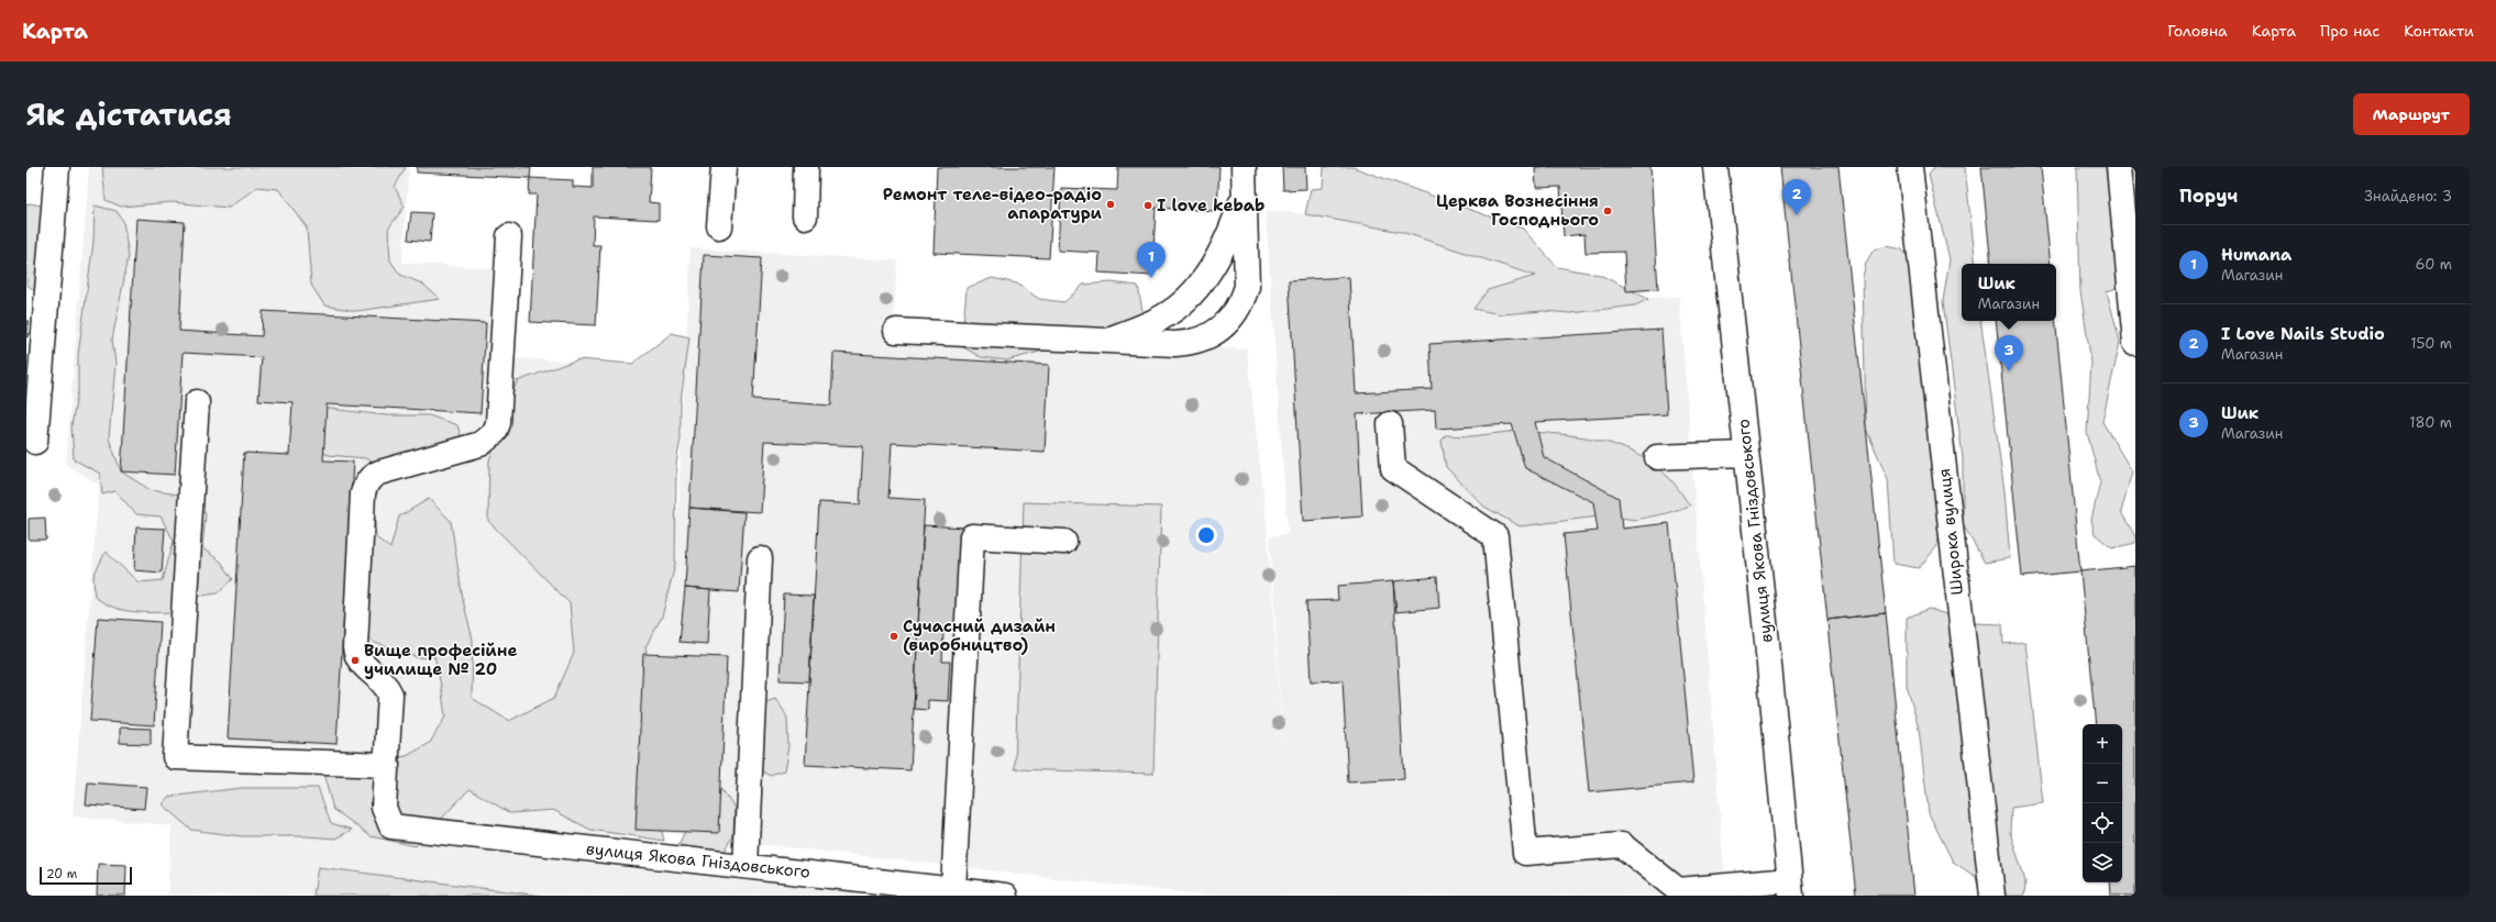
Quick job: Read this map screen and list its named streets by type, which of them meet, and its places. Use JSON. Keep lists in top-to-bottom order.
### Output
{
  "streets": {
    "street": ["вулиця Якова Гніздовського", "Широка вулиця"]
  },
  "places": [
    "Ремонт теле-відео-радіо апаратури",
    "I love kebab",
    "Церква Вознесіння Господнього",
    "Сучасний дизайн (виробництво)",
    "Вище професійне училище № 20"
  ],
  "scale_bar": "20 m",
  "page": {
    "header": "Карта",
    "nav": [
      "Головна",
      "Карта",
      "Про нас",
      "Контакти"
    ],
    "title": "Як дістатися",
    "buttons": "Маршрут",
    "heading": ["Поруч", "Знайдено: 3"],
    "pins": ["2", "1", "3"],
    "list": [
      {
        "mark": "1",
        "name": "Humana",
        "note": "Магазин",
        "value": "60 m"
      },
      {
        "mark": "2",
        "name": "I Love Nails Studio",
        "note": "Магазин",
        "value": "150 m"
      },
      {
        "mark": "3",
        "name": "Шик",
        "note": "Магазин",
        "value": "180 m"
      }
    ],
    "popup": ["Шик", "Магазин"],
    "map_buttons": ["+", "−"],
    "scale": "20 m"
  }
}
